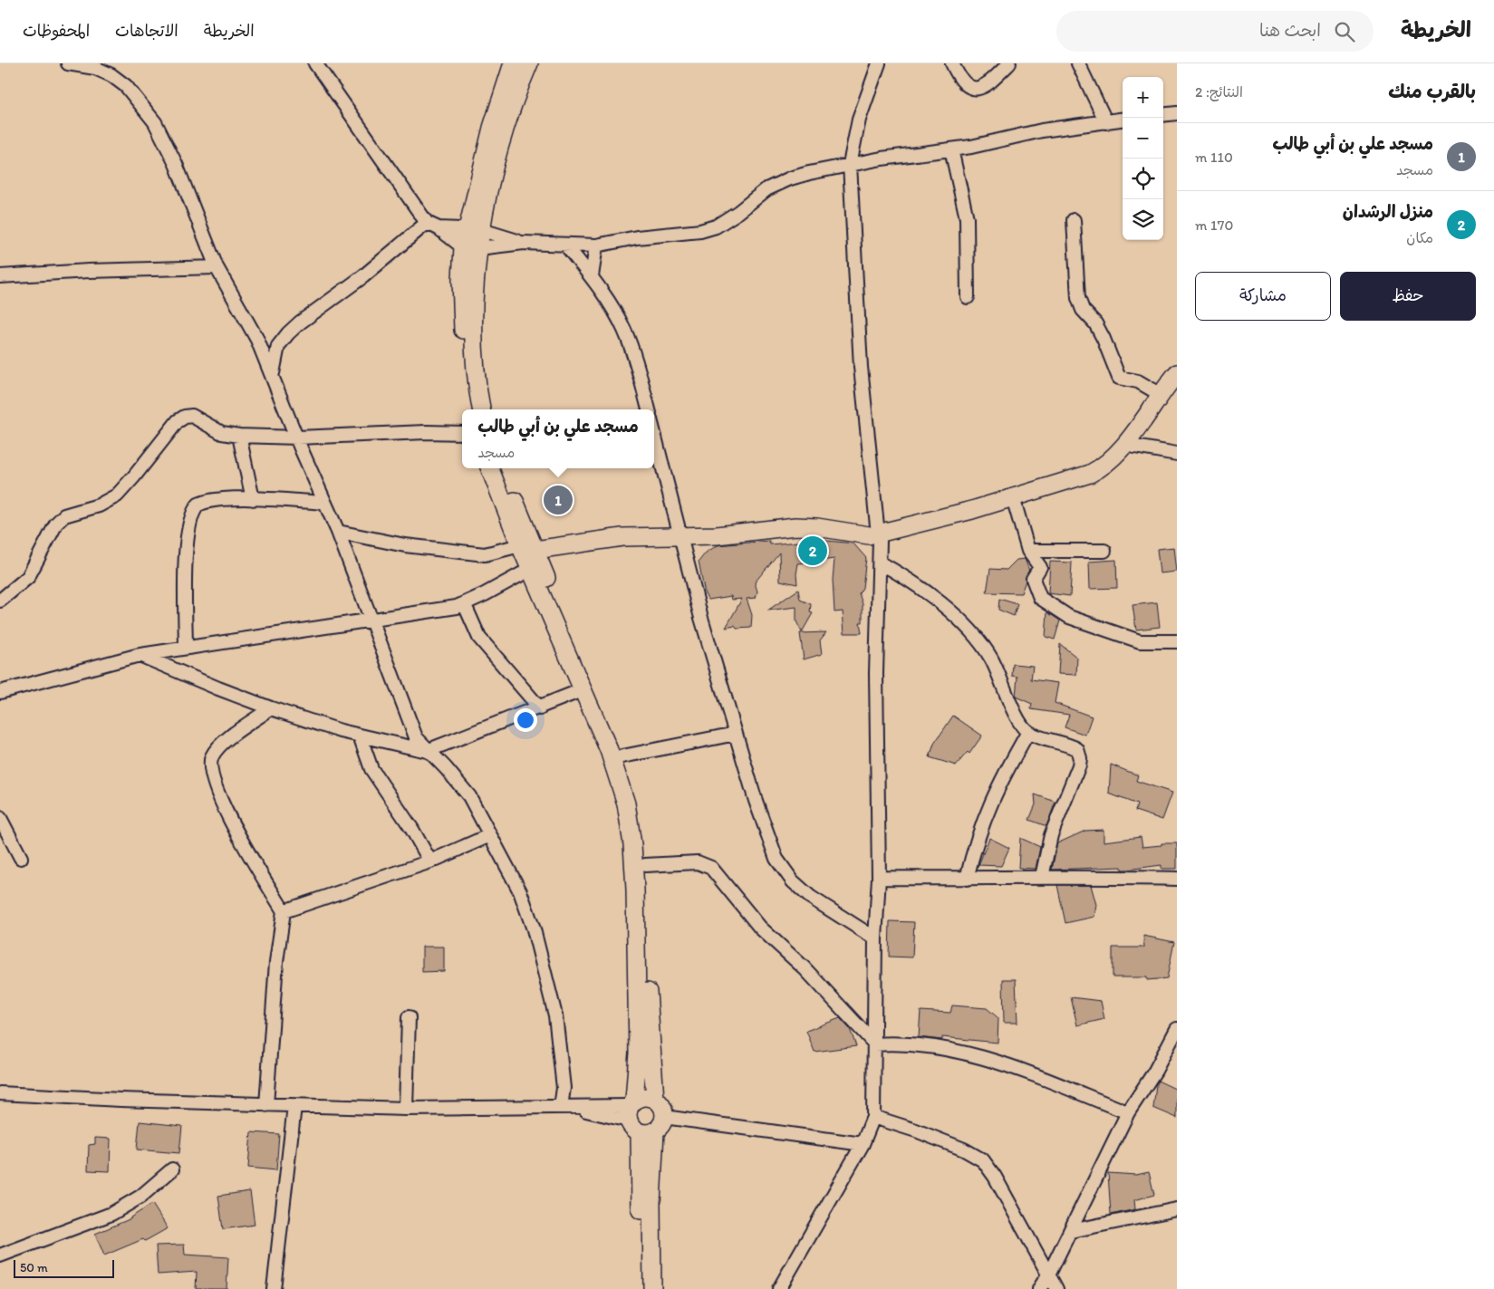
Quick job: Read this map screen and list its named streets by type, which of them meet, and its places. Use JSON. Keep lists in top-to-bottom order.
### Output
{
  "scale_bar": "50 m",
  "page": {
    "header": "الخريطة",
    "search": "ابحث هنا",
    "nav": ["الخريطة", "الاتجاهات", "المحفوظات"],
    "heading": ["بالقرب منك", "النتائج: 2"],
    "map_buttons": ["+", "−"],
    "list": [
      {
        "mark": "1",
        "name": "مسجد علي بن أبي طالب",
        "note": "مسجد",
        "value": "110 m"
      },
      {
        "mark": "2",
        "name": "منزل الرشدان",
        "note": "مكان",
        "value": "170 m"
      }
    ],
    "buttons": ["حفظ", "مشاركة"],
    "popup": ["مسجد علي بن أبي طالب", "مسجد"],
    "pins": ["1", "2"],
    "scale": "50 m"
  }
}
